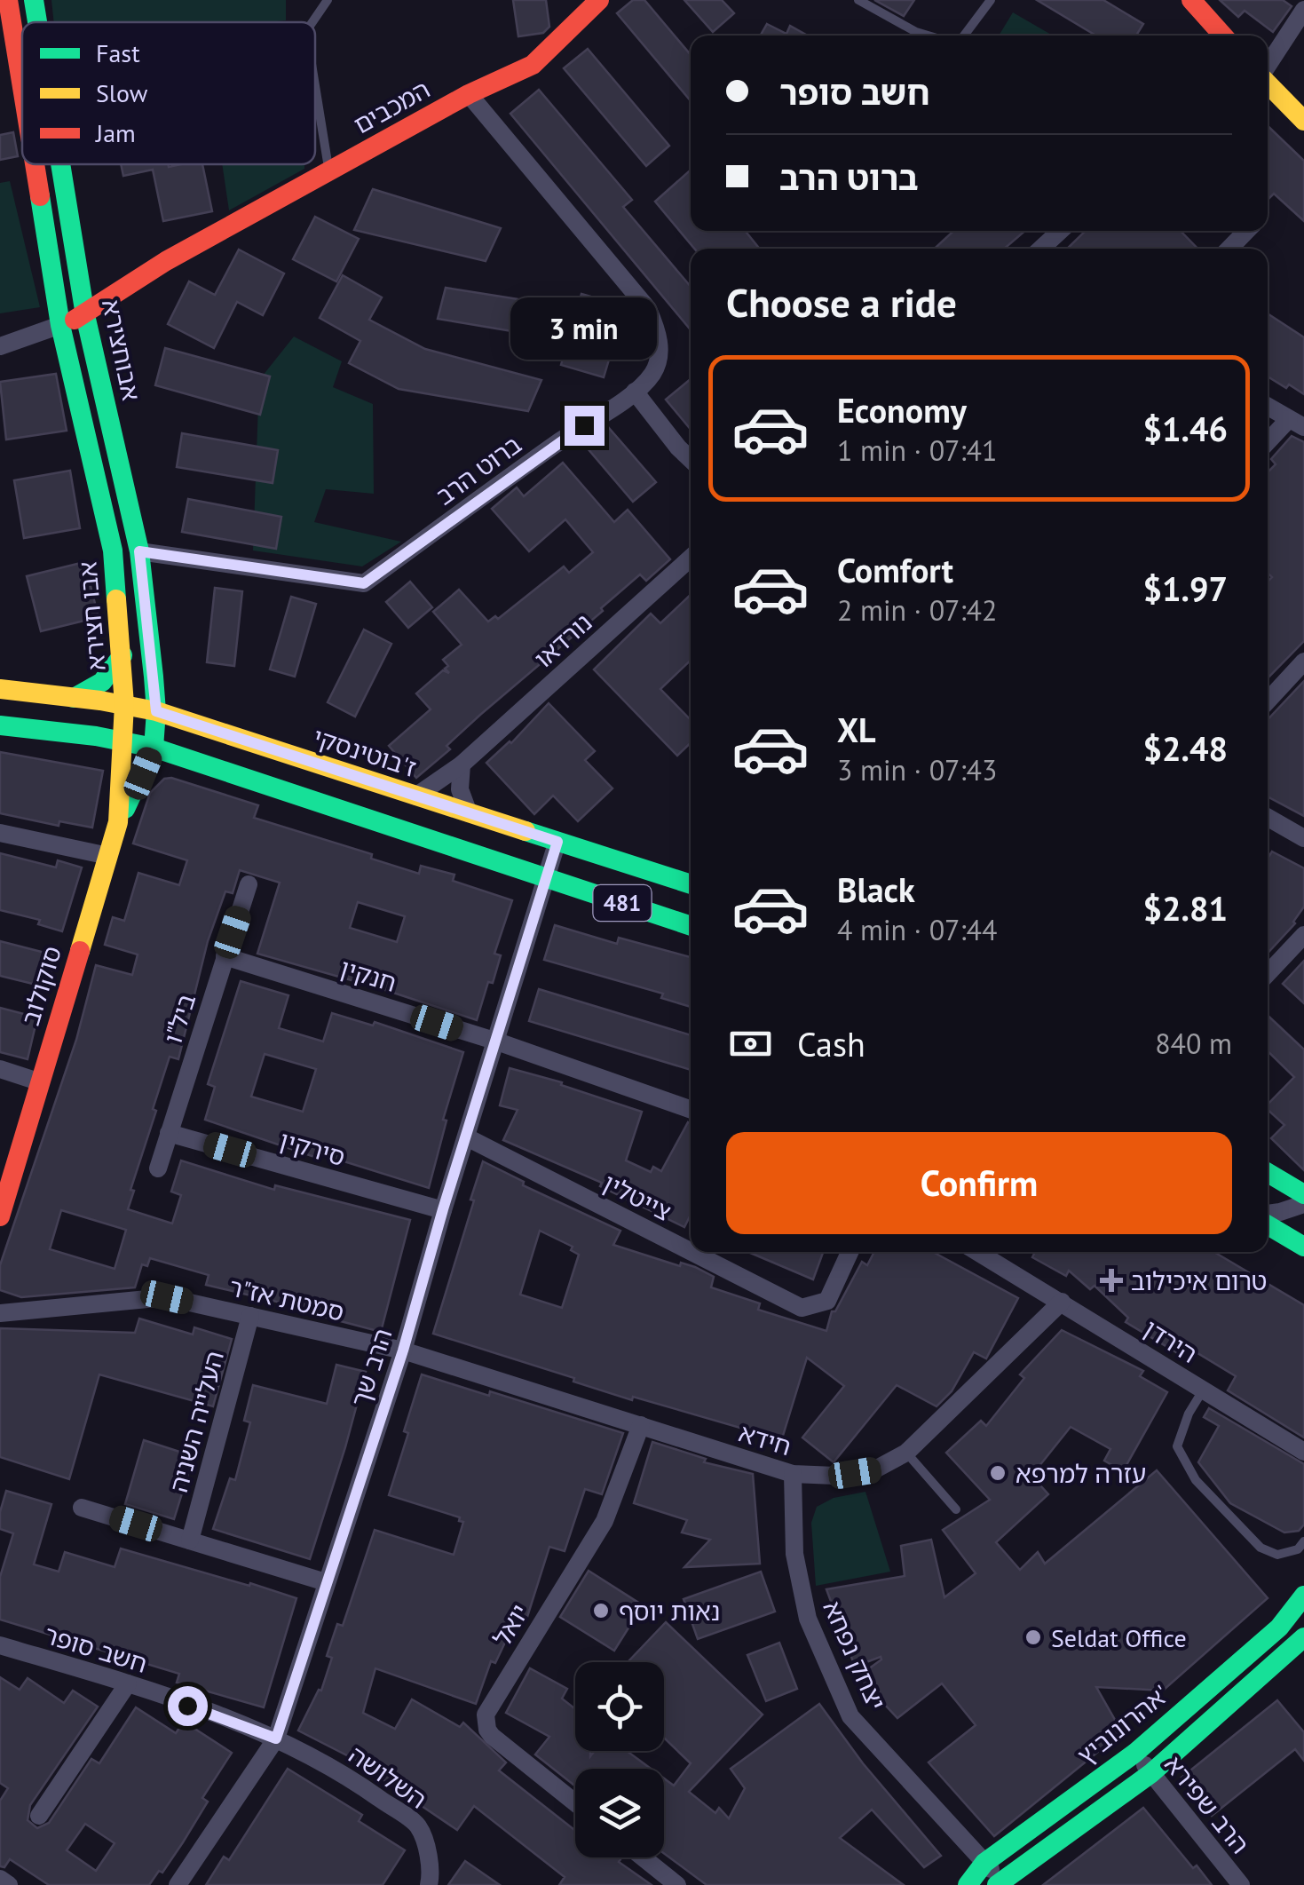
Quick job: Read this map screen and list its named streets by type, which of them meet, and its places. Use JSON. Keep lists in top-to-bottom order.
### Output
{
  "streets": {
    "street": [
      "המכבים",
      "אבוחצירא",
      "ברוט הרב",
      "אבו חצירא",
      "נורדאו",
      "ז'בוטינסקי",
      "481",
      "חנקין",
      "סוקולוב",
      "ביל\"ו",
      "סירקין",
      "צייטלין",
      "סמטת אז\"ר",
      "הירדן",
      "הרב שך",
      "העלייה השניה",
      "חידא",
      "יואל",
      "חשב סופר",
      "יצחק נפחא",
      "אהרונוביץ'",
      "השלושה",
      "הרב שפירא"
    ]
  },
  "crossings": [
    ["המכבים", "אבוחצירא"],
    ["המכבים", "ברוט הרב"],
    ["המכבים", "אבו חצירא"],
    ["אבוחצירא", "ברוט הרב"],
    ["אבוחצירא", "ז'בוטינסקי"],
    ["אבוחצירא", "481"],
    ["אבו חצירא", "481"],
    ["אבו חצירא", "סוקולוב"],
    ["נורדאו", "ז'בוטינסקי"],
    ["ז'בוטינסקי", "481"],
    ["ז'בוטינסקי", "הרב שך"],
    ["481", "סוקולוב"],
    ["481", "הרב שך"],
    ["חנקין", "ביל\"ו"],
    ["חנקין", "הרב שך"],
    ["ביל\"ו", "סירקין"],
    ["סירקין", "הרב שך"],
    ["צייטלין", "הרב שך"],
    ["סמטת אז\"ר", "הרב שך"],
    ["סמטת אז\"ר", "העלייה השניה"],
    ["סמטת אז\"ר", "חידא"],
    ["הירדן", "חידא"],
    ["הרב שך", "חידא"],
    ["הרב שך", "חשב סופר"],
    ["הרב שך", "השלושה"],
    ["חידא", "יואל"],
    ["חידא", "יצחק נפחא"],
    ["חשב סופר", "השלושה"],
    ["יצחק נפחא", "אהרונוביץ'"],
    ["אהרונוביץ'", "הרב שפירא"]
  ],
  "places": {
    "health": ["טרום איכילוב"],
    "other": ["עזרה למרפא", "נאות יוסף", "Seldat Office"]
  },
  "legend": ["Fast", "Slow", "Jam"],
  "page": {
    "banner": ["חשב סופר", "ברוט הרב"],
    "heading": "Choose a ride",
    "bubble": "3 min",
    "list": [
      {
        "name": "Economy",
        "note": "1 min · 07:41",
        "value": "$1.46"
      },
      {
        "name": "Comfort",
        "note": "2 min · 07:42",
        "value": "$1.97"
      },
      {
        "name": "XL",
        "note": "3 min · 07:43",
        "value": "$2.48"
      },
      {
        "name": "Black",
        "note": "4 min · 07:44",
        "value": "$2.81"
      }
    ],
    "pay": ["Cash", "840 m"],
    "buttons": "Confirm"
  }
}
